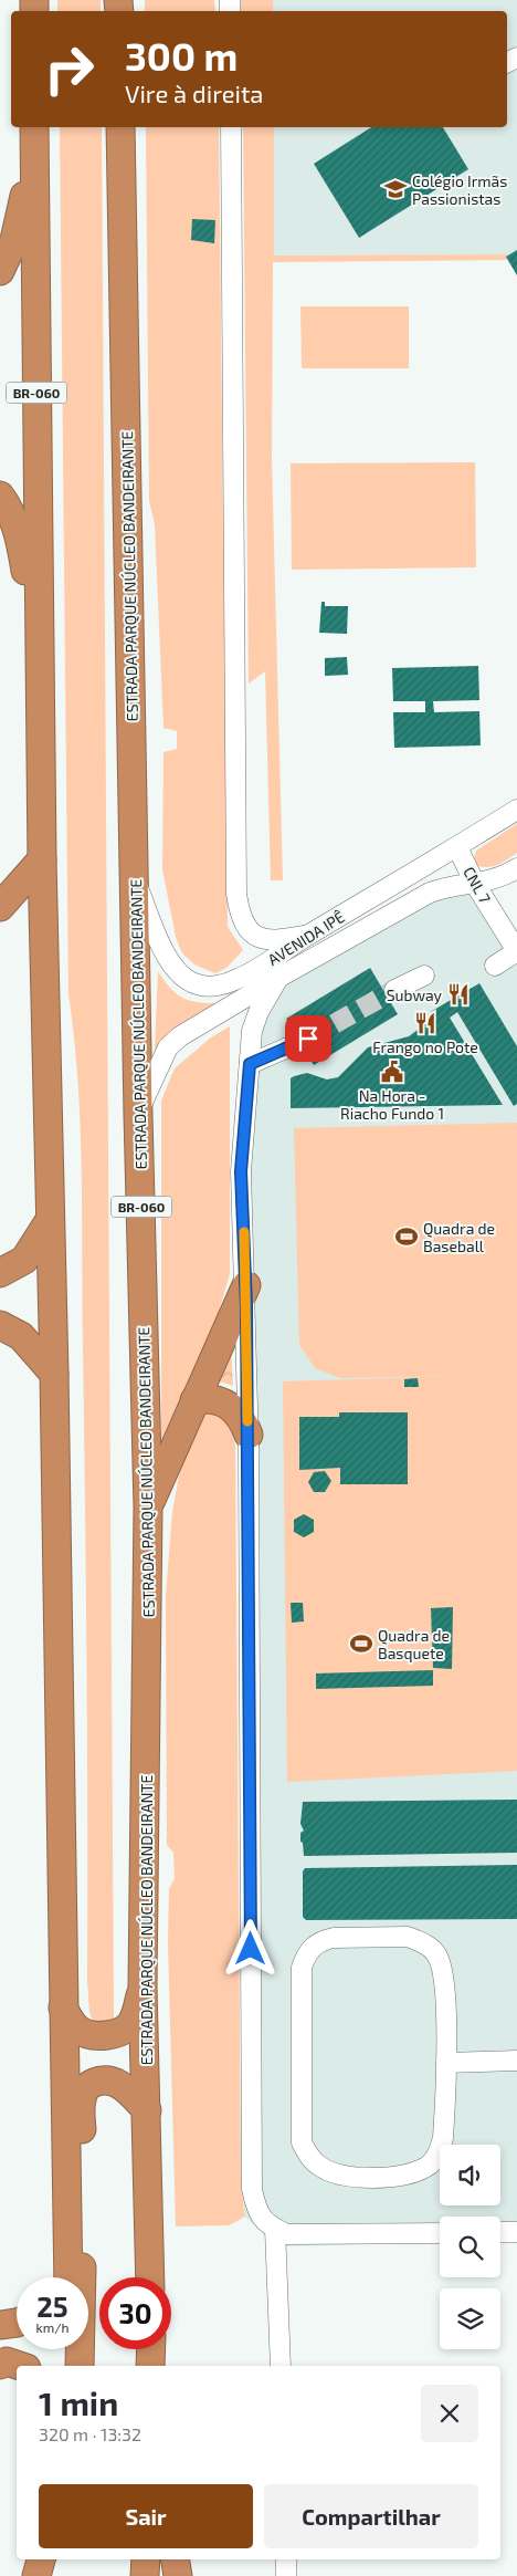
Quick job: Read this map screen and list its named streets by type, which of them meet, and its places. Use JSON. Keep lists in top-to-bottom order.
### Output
{
  "streets": {
    "highway": ["BR-060", "ESTRADA PARQUE NÚCLEO BANDEIRANTE"],
    "street": ["CNL 7", "AVENIDA IPÊ"]
  },
  "crossings": [
    ["ESTRADA PARQUE NÚCLEO BANDEIRANTE", "AVENIDA IPÊ"],
    ["CNL 7", "AVENIDA IPÊ"]
  ],
  "places": {
    "school or university": ["Colégio Irmãs Passionistas"],
    "restaurant": ["Subway", "Frango no Pote"],
    "public building": ["Na Hora - Riacho Fundo 1"],
    "sports": ["Quadra de Baseball", "Quadra de Basquete"]
  },
  "page": {
    "turn": ["300 m", "Vire à direita"],
    "speed": "25 km/h",
    "limit": "30",
    "heading": ["1 min", "320 m · 13:32"],
    "buttons": ["Sair", "Compartilhar"]
  }
}
